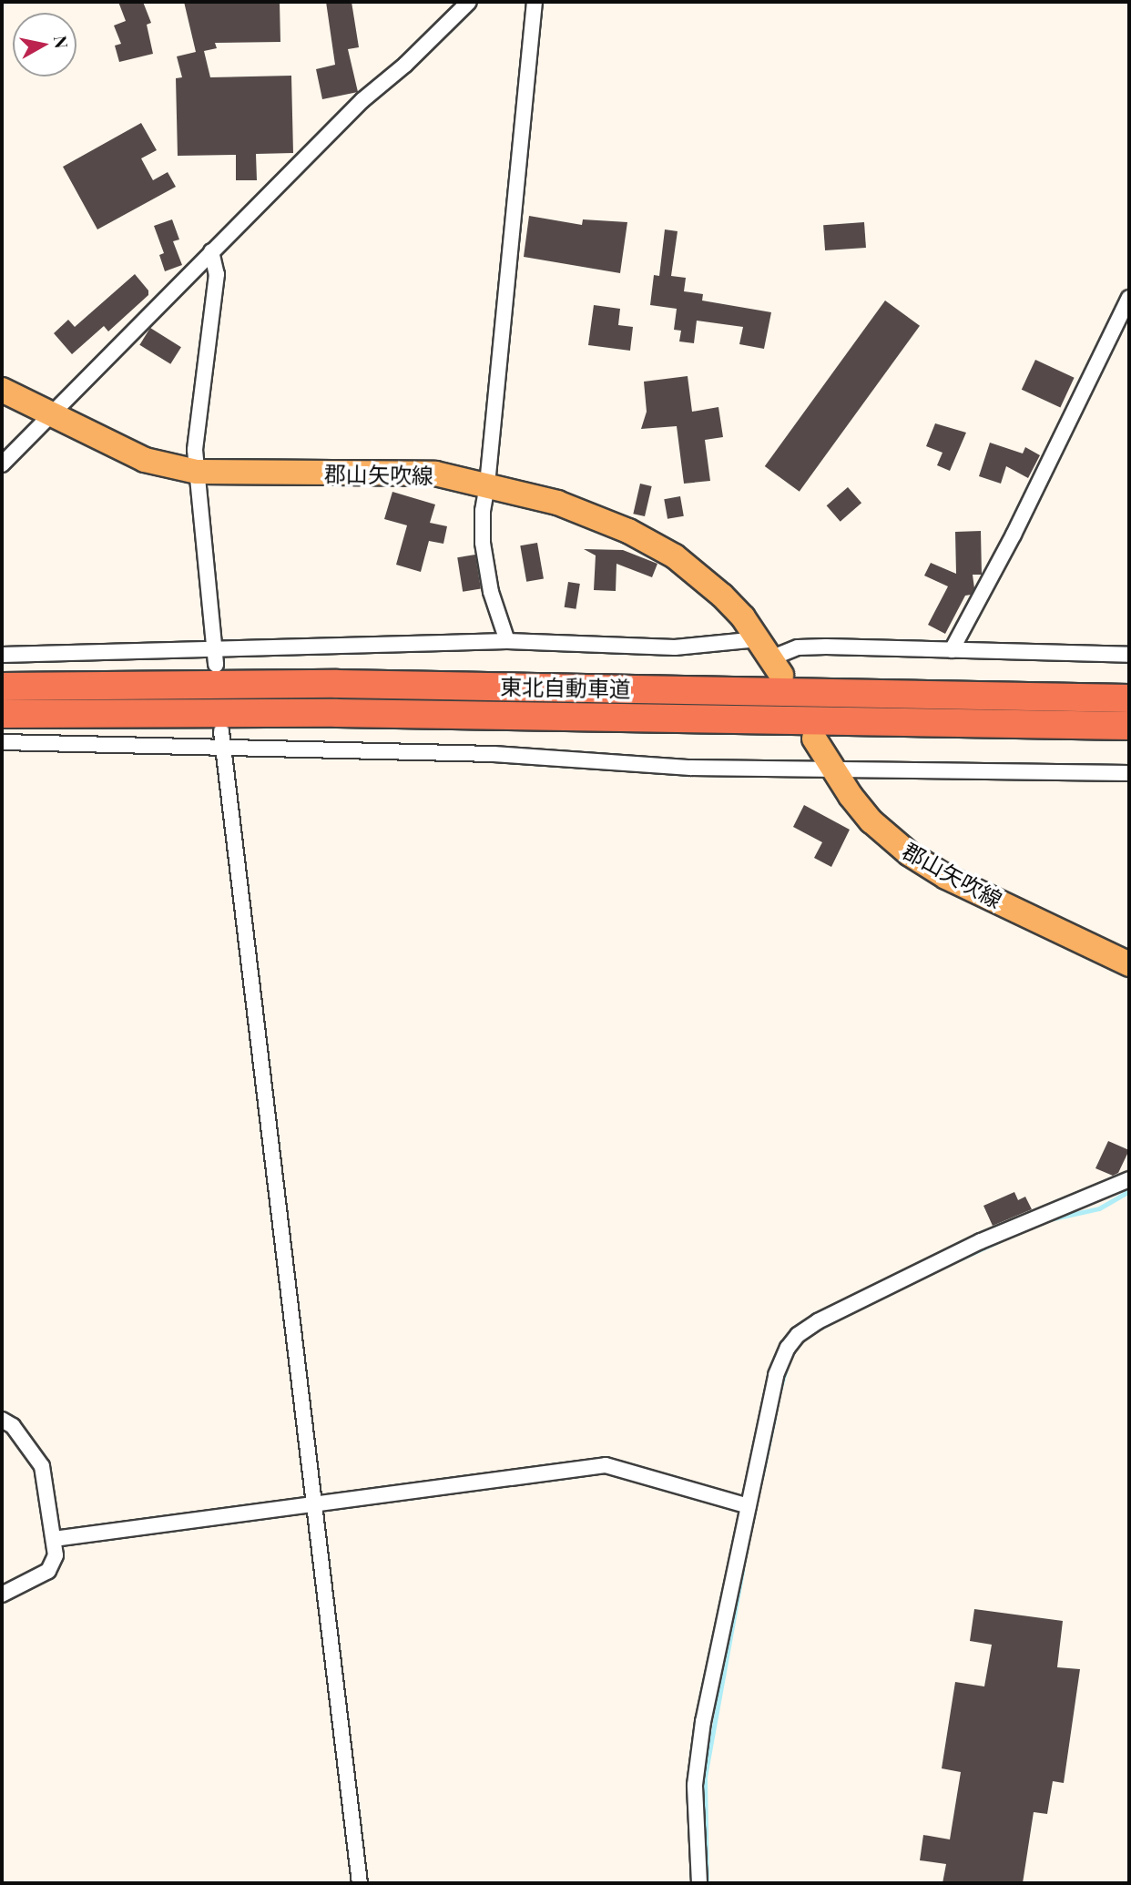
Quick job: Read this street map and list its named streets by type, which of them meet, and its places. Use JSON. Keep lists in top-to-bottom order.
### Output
{
  "streets": {
    "highway": ["東北自動車道"],
    "main road": ["郡山矢吹線"]
  },
  "north": "right"
}
